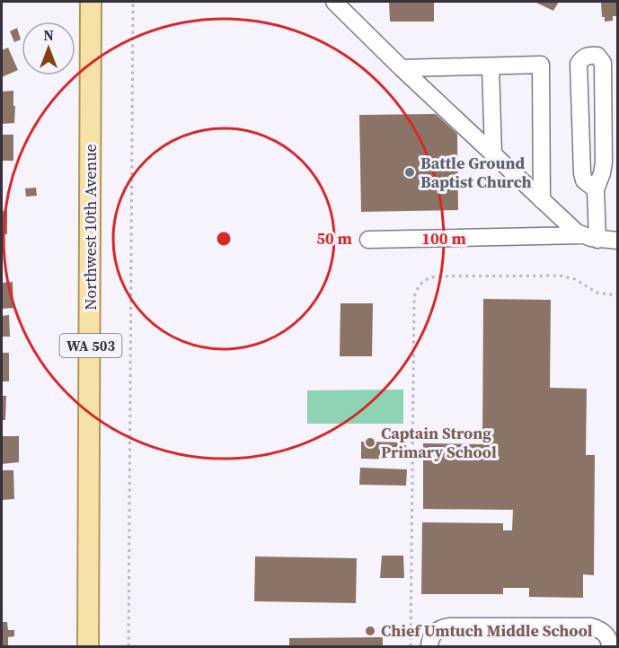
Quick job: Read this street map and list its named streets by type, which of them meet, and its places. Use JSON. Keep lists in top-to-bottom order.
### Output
{
  "streets": {
    "main road": ["Northwest 10th Avenue", "WA 503"]
  },
  "places": ["Battle Ground Baptist Church", "Captain Strong Primary School", "Chief Umtuch Middle School"],
  "north": "top",
  "rings": ["50 m", "100 m"]
}
